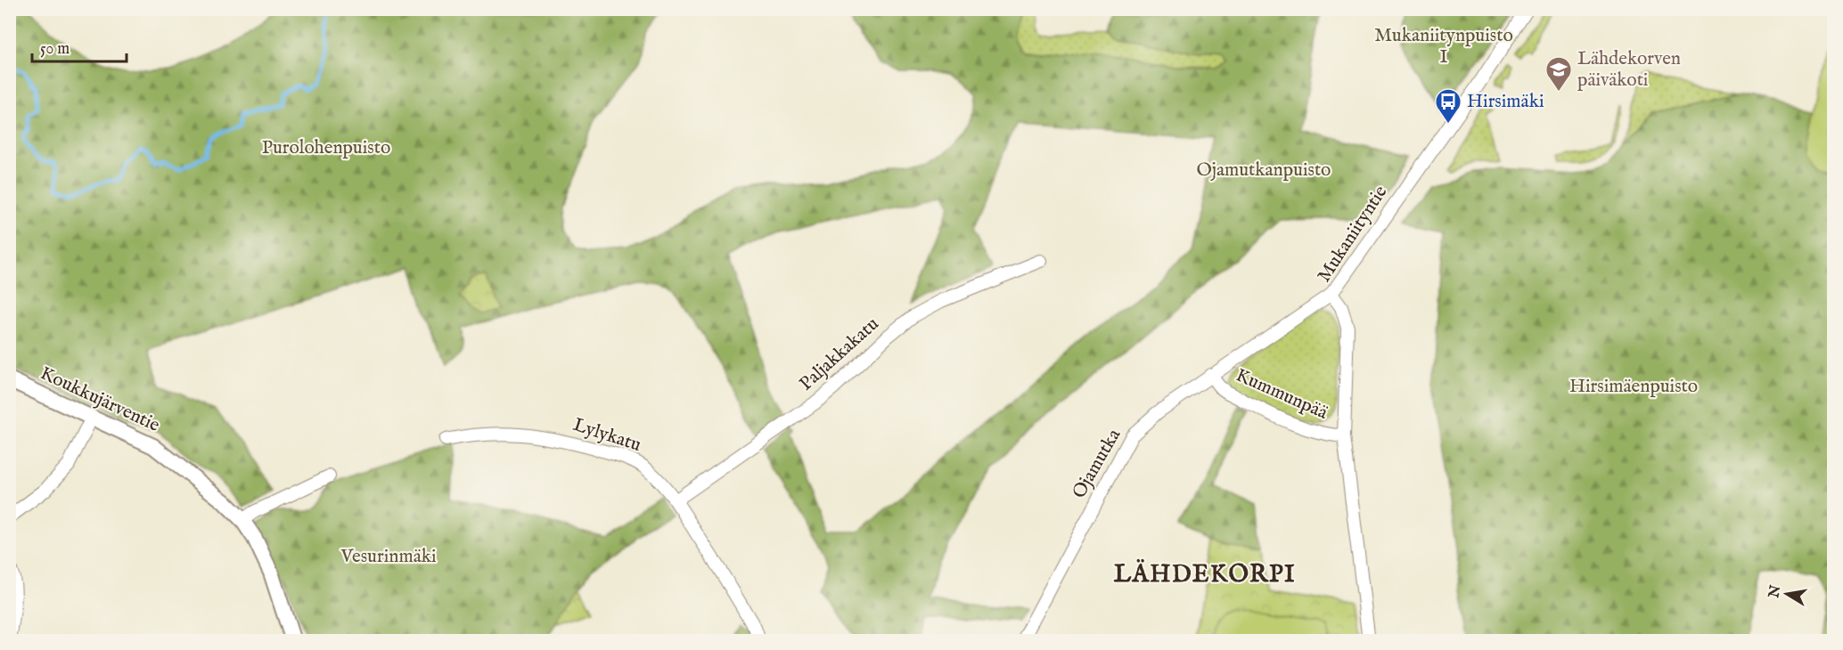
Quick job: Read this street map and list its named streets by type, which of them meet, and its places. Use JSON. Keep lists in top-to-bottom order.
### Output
{
  "streets": {
    "street": [
      "Mukaniityntie",
      "Paljakkakatu",
      "Kummunpää",
      "Koukkujärventie",
      "Lylykatu",
      "Ojamutka"
    ]
  },
  "crossings": [
    ["Mukaniityntie", "Kummunpää"],
    ["Mukaniityntie", "Ojamutka"],
    ["Paljakkakatu", "Lylykatu"],
    ["Kummunpää", "Ojamutka"]
  ],
  "districts": ["LÄHDEKORPI"],
  "parks": [
    "Mukaniitynpuisto I",
    "Purolohenpuisto",
    "Ojamutkanpuisto",
    "Hirsimäenpuisto",
    "Vesurinmäki"
  ],
  "places": {
    "school or university": ["Lähdekorven päiväkoti"],
    "bus stop": ["Hirsimäki"]
  },
  "scale_bar": "50 m",
  "north": "left"
}
